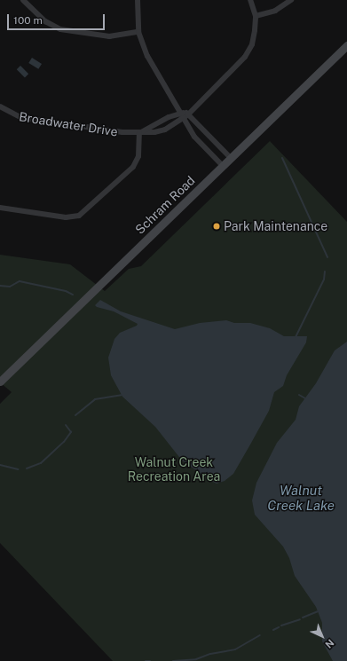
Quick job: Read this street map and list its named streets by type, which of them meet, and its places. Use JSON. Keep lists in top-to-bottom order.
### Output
{
  "streets": {
    "main road": ["Schram Road"],
    "street": ["Broadwater Drive"]
  },
  "water": ["Walnut Creek Lake"],
  "parks": ["Walnut Creek Recreation Area"],
  "places": ["Park Maintenance"],
  "scale_bar": "100 m",
  "north": "bottom right"
}
